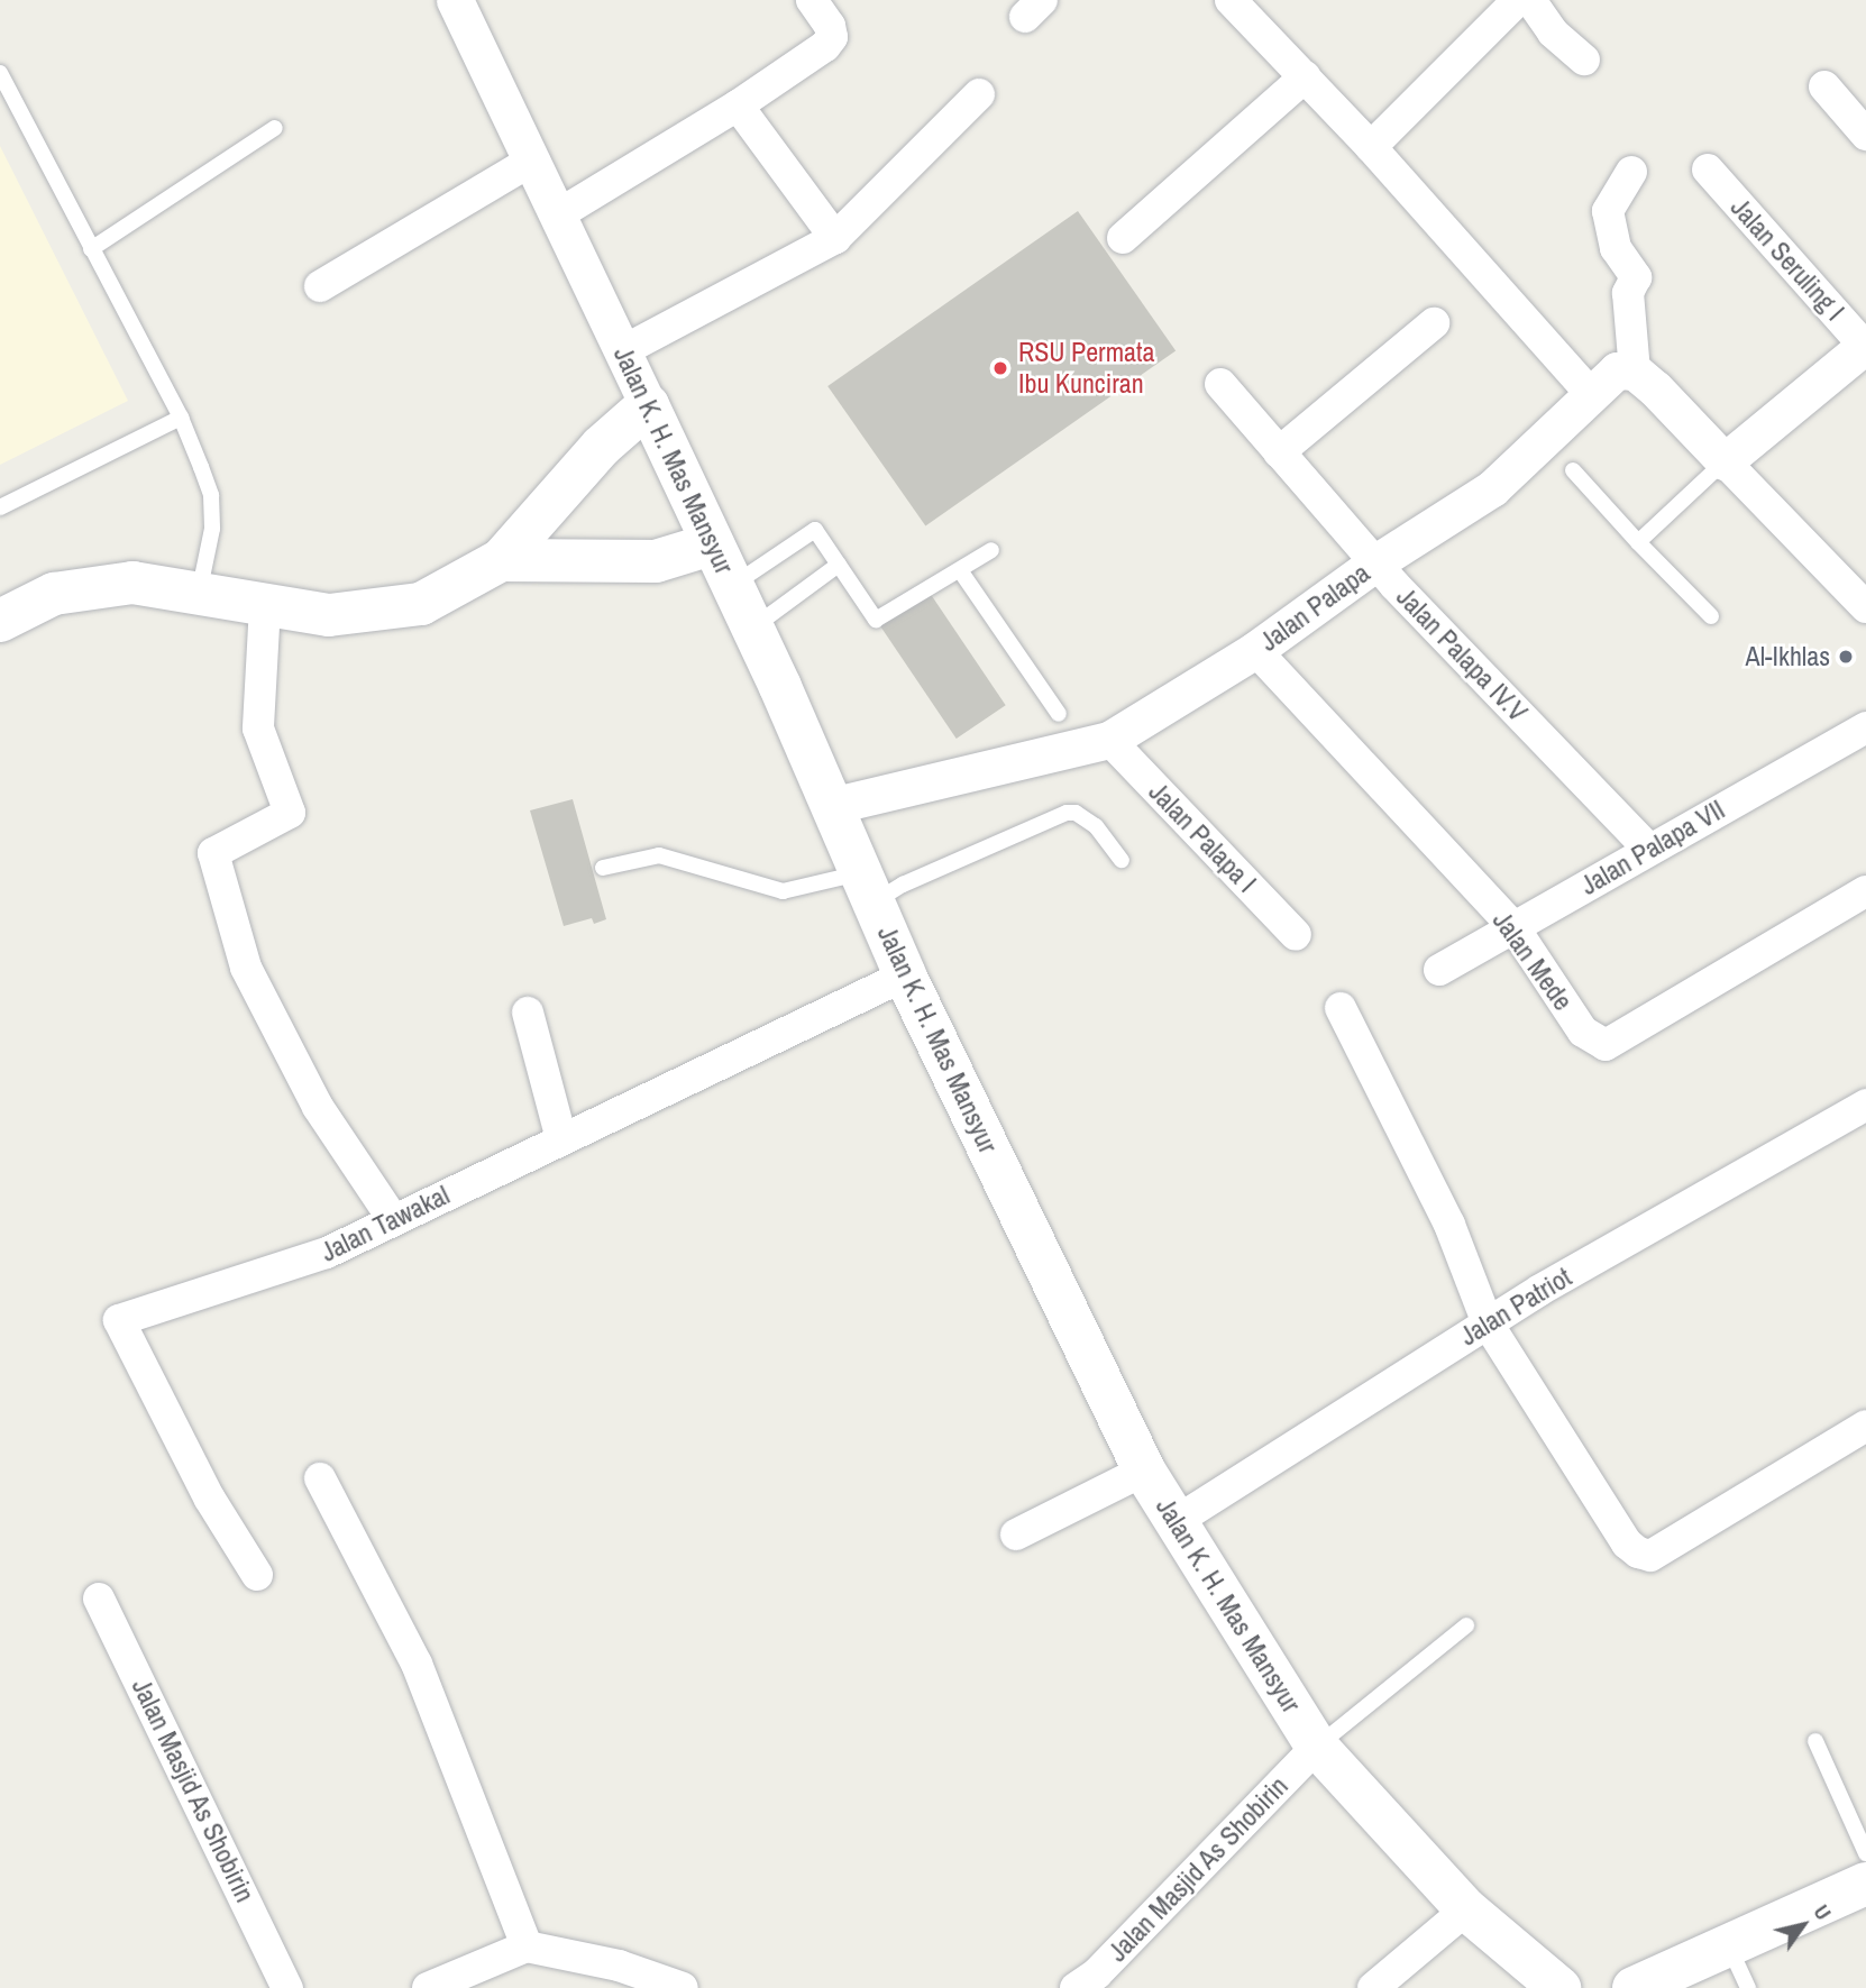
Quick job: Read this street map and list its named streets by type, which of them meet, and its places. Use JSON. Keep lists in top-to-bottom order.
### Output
{
  "streets": {
    "main road": ["Jalan K. H. Mas Mansyur"],
    "street": [
      "Jalan Seruling I",
      "Jalan Palapa",
      "Jalan Palapa IV.V",
      "Jalan Palapa I",
      "Jalan Palapa VII",
      "Jalan Mede",
      "Jalan Tawakal",
      "Jalan Patriot",
      "Jalan Masjid As Shobirin"
    ]
  },
  "crossings": [
    ["Jalan K. H. Mas Mansyur", "Jalan Palapa"],
    ["Jalan K. H. Mas Mansyur", "Jalan Tawakal"],
    ["Jalan K. H. Mas Mansyur", "Jalan Patriot"],
    ["Jalan K. H. Mas Mansyur", "Jalan Masjid As Shobirin"],
    ["Jalan Palapa", "Jalan Palapa IV.V"],
    ["Jalan Palapa", "Jalan Palapa I"],
    ["Jalan Palapa", "Jalan Mede"],
    ["Jalan Palapa IV.V", "Jalan Palapa VII"],
    ["Jalan Palapa VII", "Jalan Mede"]
  ],
  "places": ["RSU Permata Ibu Kunciran", "Al-Ikhlas"],
  "north": "top right"
}
